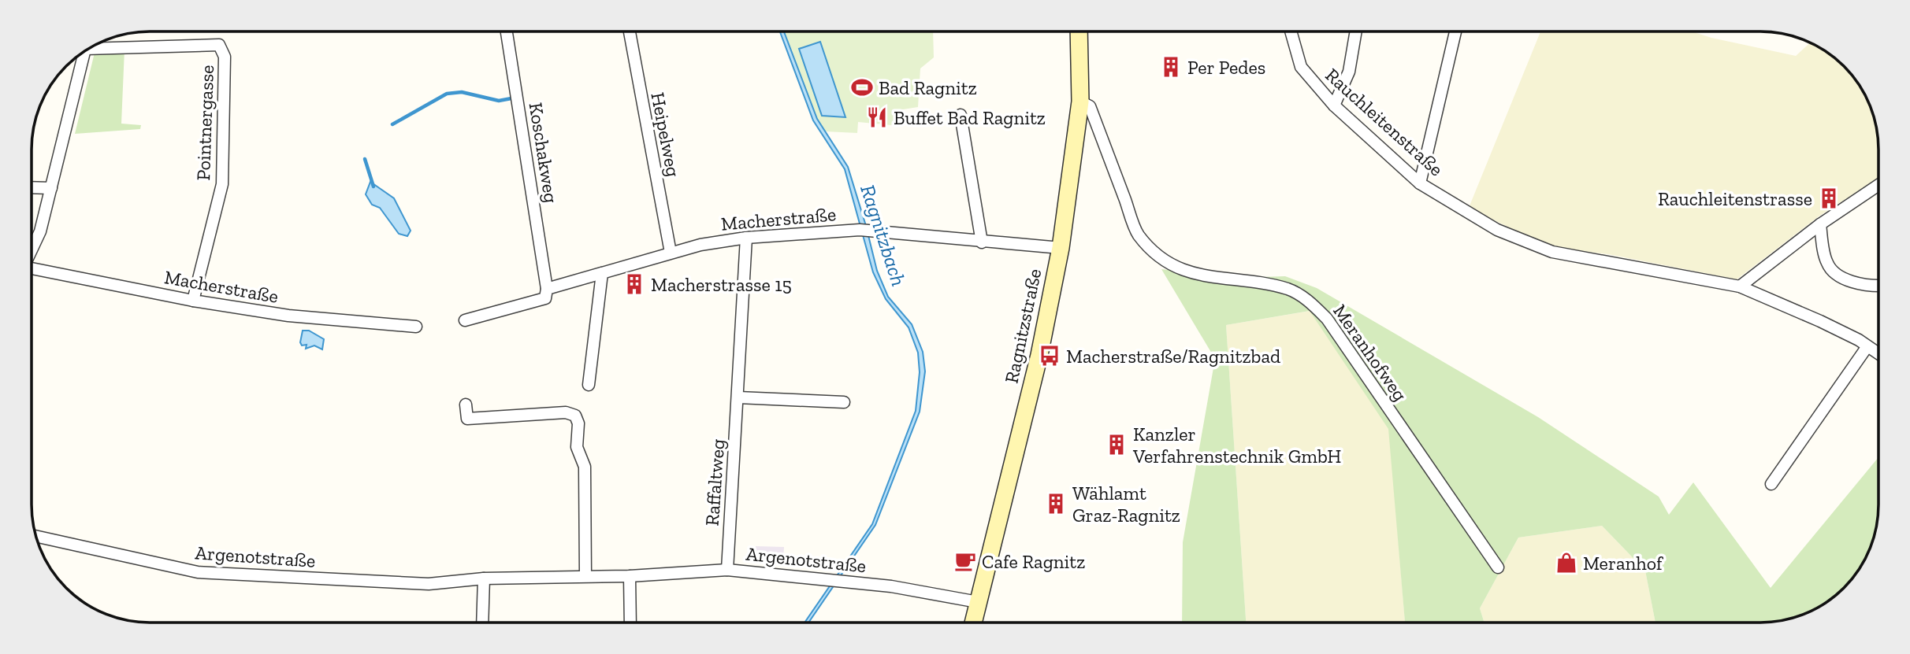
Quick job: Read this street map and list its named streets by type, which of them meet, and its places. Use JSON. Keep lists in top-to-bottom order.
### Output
{
  "streets": {
    "main road": ["Ragnitzstraße"],
    "street": [
      "Rauchleitenstraße",
      "Pointnergasse",
      "Heipelweg",
      "Koschakweg",
      "Macherstraße",
      "Meranhofweg",
      "Raffaltweg",
      "Argenotstraße"
    ]
  },
  "crossings": [
    ["Pointnergasse", "Macherstraße"],
    ["Heipelweg", "Macherstraße"],
    ["Koschakweg", "Macherstraße"],
    ["Macherstraße", "Ragnitzstraße"],
    ["Macherstraße", "Raffaltweg"],
    ["Ragnitzstraße", "Meranhofweg"],
    ["Ragnitzstraße", "Argenotstraße"],
    ["Raffaltweg", "Argenotstraße"]
  ],
  "water": ["Ragnitzbach"],
  "places": {
    "building": [
      "Per Pedes",
      "Rauchleitenstrasse",
      "Macherstrasse 15",
      "Kanzler Verfahrenstechnik GmbH",
      "Wählamt Graz-Ragnitz"
    ],
    "sports": ["Bad Ragnitz"],
    "restaurant": ["Buffet Bad Ragnitz"],
    "bus stop": ["Macherstraße/Ragnitzbad"],
    "cafe": ["Cafe Ragnitz"],
    "shop": ["Meranhof"]
  }
}
